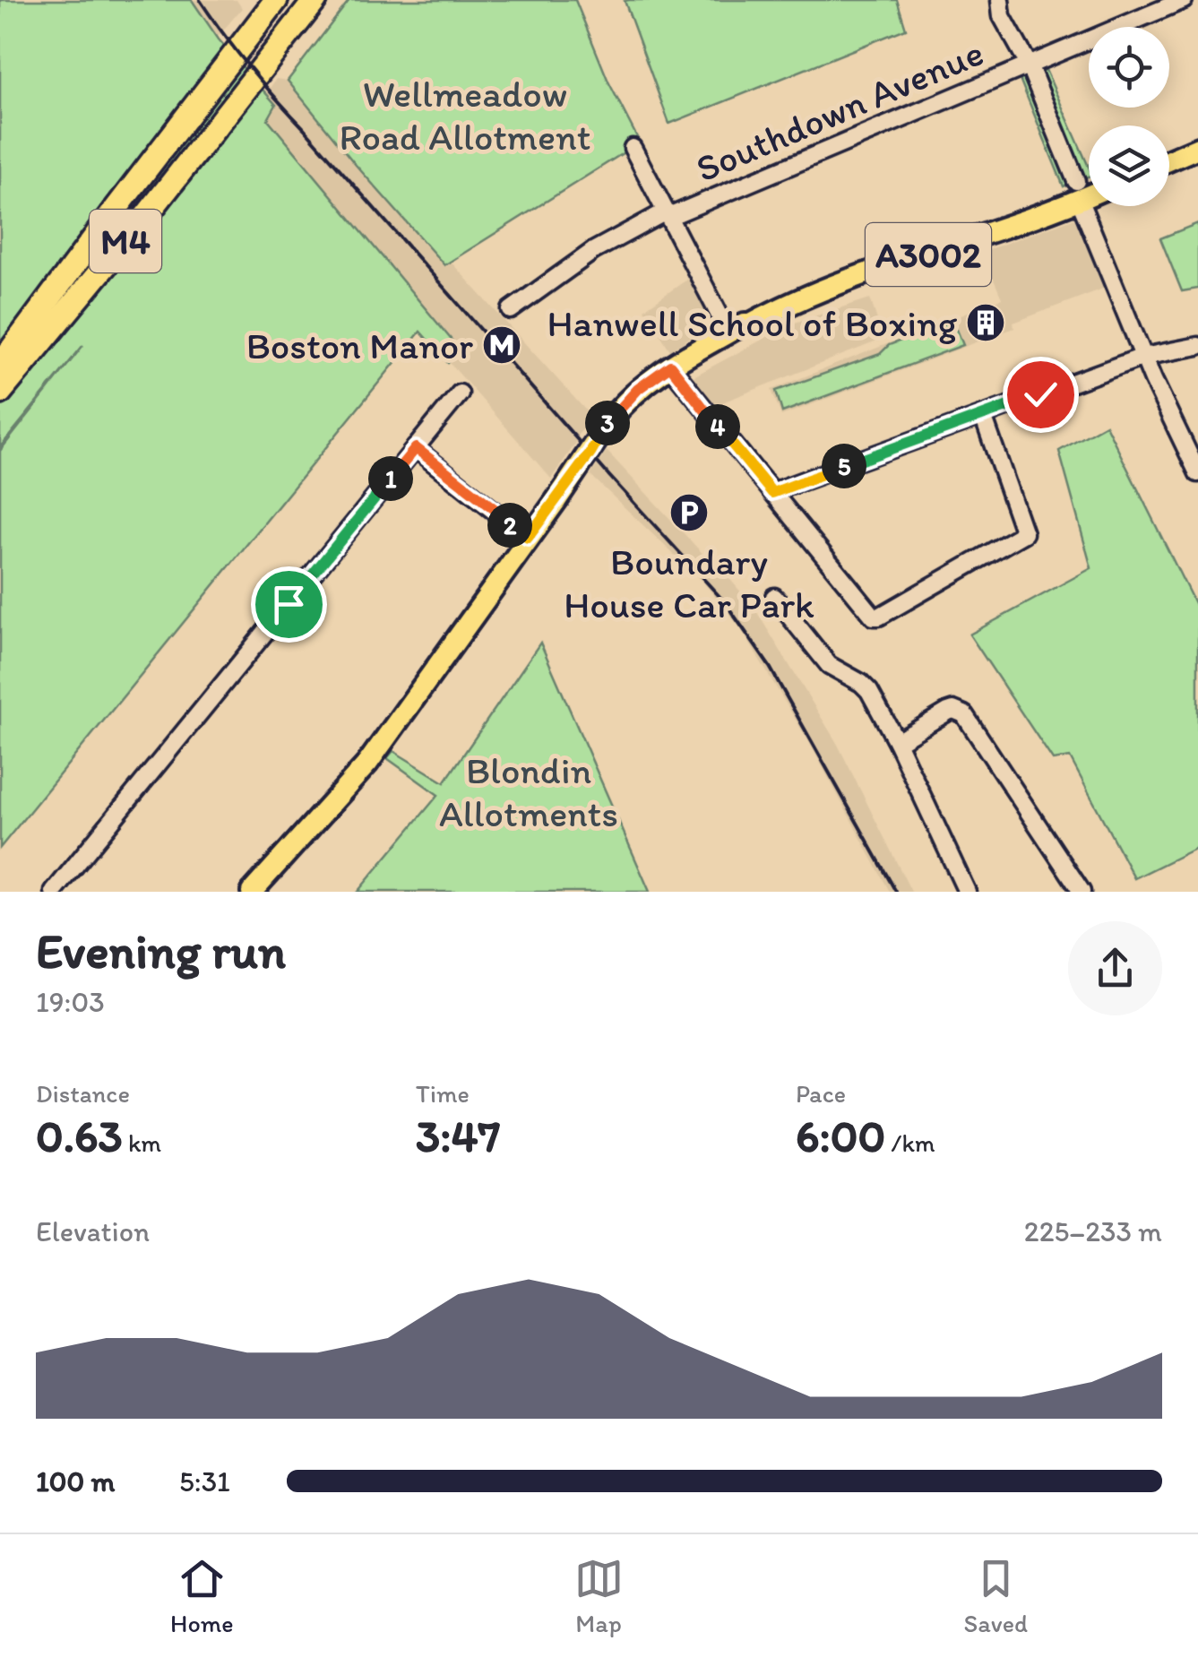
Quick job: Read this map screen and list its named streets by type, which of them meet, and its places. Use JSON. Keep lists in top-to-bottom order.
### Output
{
  "streets": {
    "highway": ["M4"],
    "main road": ["A3002"],
    "street": ["Southdown Avenue"]
  },
  "parks": ["Wellmeadow Road Allotment", "Blondin Allotments"],
  "places": {
    "building": ["Hanwell School of Boxing"],
    "metro station": ["Boston Manor"],
    "parking": ["Boundary House Car Park"]
  },
  "page": {
    "pins": [
      "3",
      "4",
      "5",
      "1",
      "2"
    ],
    "heading": ["Evening run", "19:03"],
    "stats": [
      ["Distance", "0.63 km"],
      ["Time", "3:47"],
      ["Pace", "6:00 /km"]
    ],
    "chart": ["Elevation", "225–233 m"],
    "list": [
      {
        "name": "100 m",
        "note": "5:31"
      }
    ],
    "tabs": ["Home", "Map", "Saved"]
  }
}
